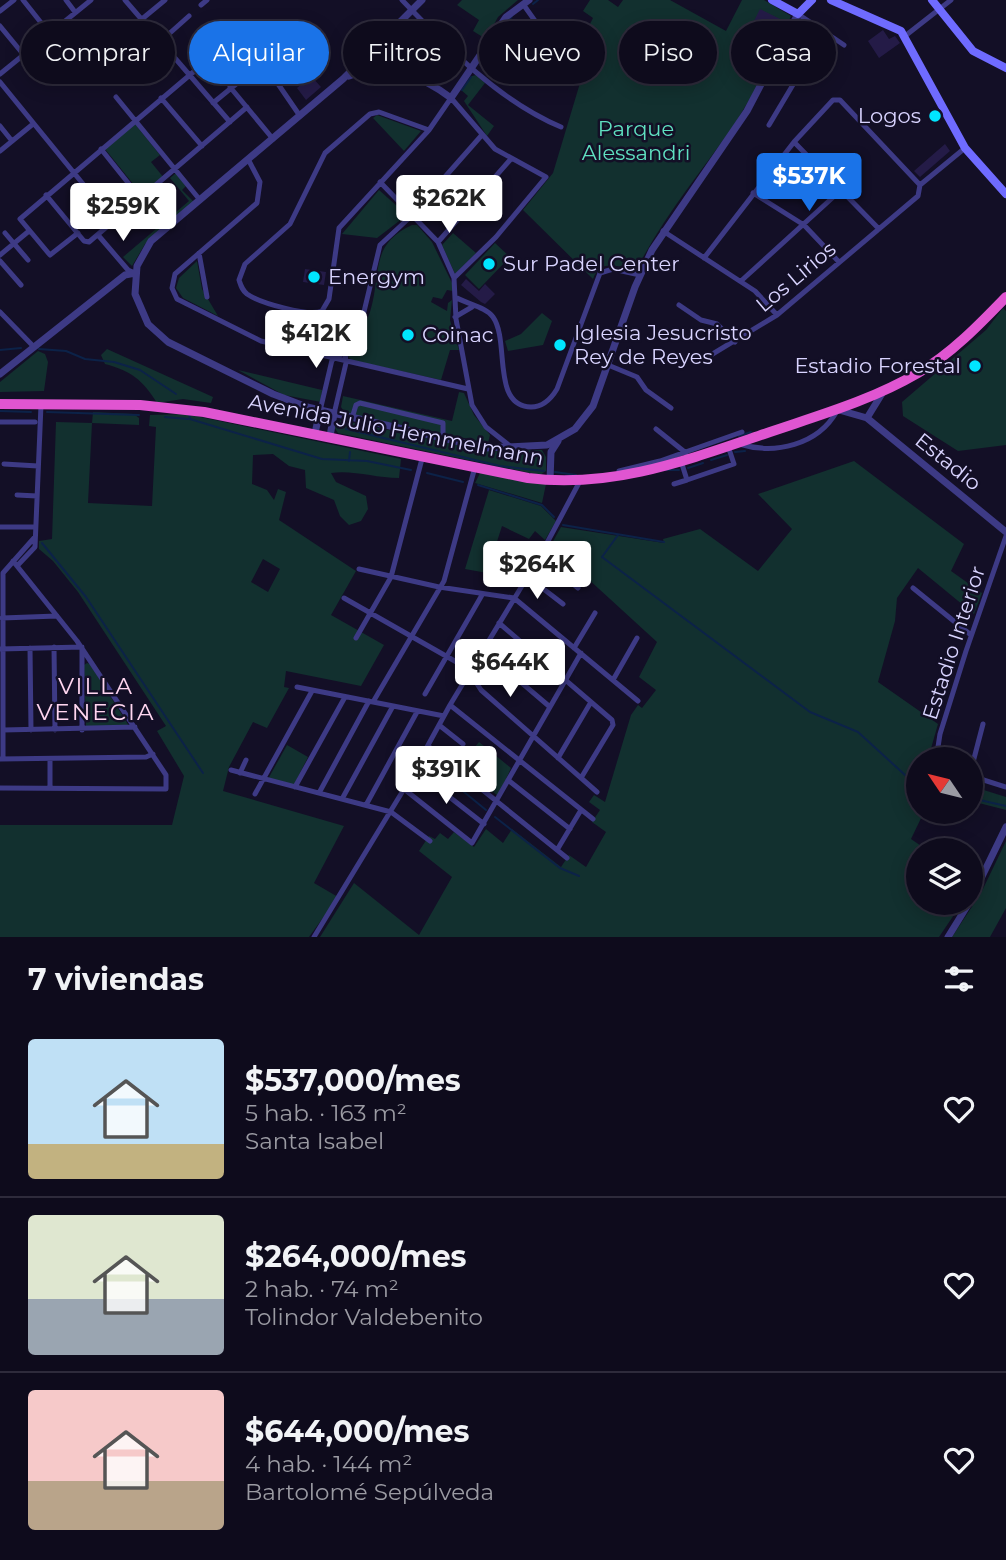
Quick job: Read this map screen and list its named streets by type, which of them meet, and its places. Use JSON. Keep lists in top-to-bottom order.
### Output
{
  "streets": {
    "highway": ["Avenida Julio Hemmelmann"],
    "street": ["Los Lirios", "Estadio", "Estadio Interior"]
  },
  "crossings": [
    ["Avenida Julio Hemmelmann", "Estadio"],
    ["Estadio", "Estadio Interior"]
  ],
  "districts": ["VILLA VENECIA"],
  "parks": ["Parque Alessandri"],
  "places": [
    "Logos",
    "Sur Padel Center",
    "Energym",
    "Coinac",
    "Iglesia Jesucristo Rey de Reyes",
    "Estadio Forestal"
  ],
  "north": "top left",
  "page": {
    "chip": [
      "Comprar",
      "Alquilar",
      "Filtros",
      "Nuevo",
      "Piso",
      "Casa"
    ],
    "price": [
      "$537K",
      "$262K",
      "$259K",
      "$412K",
      "$264K",
      "$644K",
      "$391K"
    ],
    "heading": "7 viviendas",
    "list": [
      {
        "name": "$537,000/mes",
        "note": "5 hab. · 163 m² · Santa Isabel"
      },
      {
        "name": "$264,000/mes",
        "note": "2 hab. · 74 m² · Tolindor Valdebenito"
      },
      {
        "name": "$644,000/mes",
        "note": "4 hab. · 144 m² · Bartolomé Sepúlveda"
      }
    ]
  }
}
